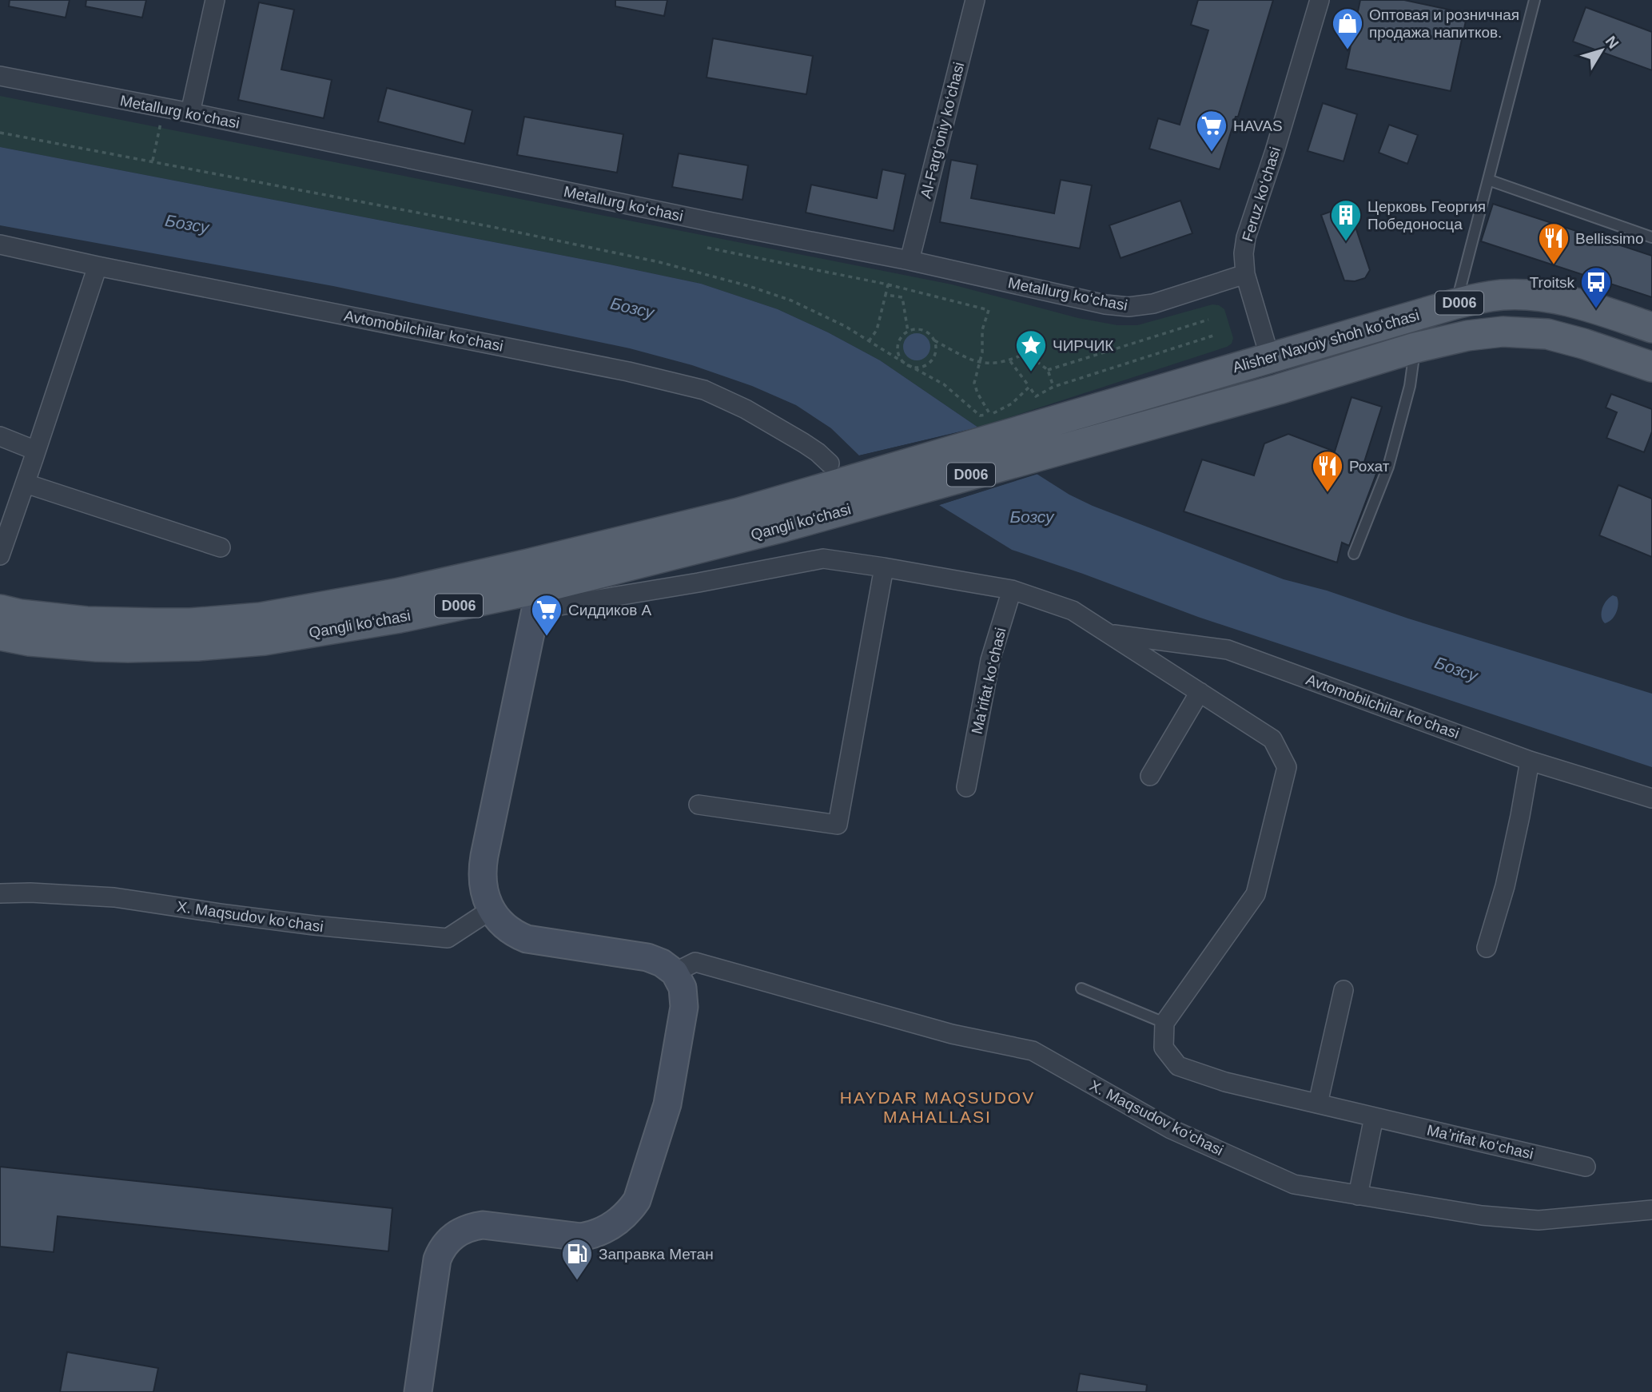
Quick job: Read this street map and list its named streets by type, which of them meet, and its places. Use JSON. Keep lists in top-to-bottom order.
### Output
{
  "streets": {
    "main road": [
      "Feruz ko‘chasi",
      "D006",
      "Alisher Navoiy shoh koʻchasi",
      "Qangli ko‘chasi"
    ],
    "street": [
      "Metallurg ko‘chasi",
      "Al-Farg‘oniy ko‘chasi",
      "Avtomobilchilar ko‘chasi",
      "Maʼrifat ko‘chasi",
      "X. Maqsudov ko‘chasi"
    ]
  },
  "crossings": [
    ["Metallurg ko‘chasi", "Al-Farg‘oniy ko‘chasi"],
    ["Metallurg ko‘chasi", "Feruz ko‘chasi"],
    ["Feruz ko‘chasi", "Alisher Navoiy shoh koʻchasi"],
    ["Alisher Navoiy shoh koʻchasi", "Qangli ko‘chasi"],
    ["Qangli ko‘chasi", "Maʼrifat ko‘chasi"]
  ],
  "districts": ["HAYDAR MAQSUDOV MAHALLASI"],
  "water": ["Бозсу"],
  "places": {
    "shop": ["Оптовая и розничная продажа напитков."],
    "supermarket": ["HAVAS", "Сиддиков А"],
    "building": ["Церковь Георгия Победоносца"],
    "restaurant": ["Bellissimo", "Рохат"],
    "bus stop": ["Troitsk"],
    "place": ["ЧИРЧИК"],
    "fuel station": ["Заправка Метан"]
  },
  "north": "top right"
}
